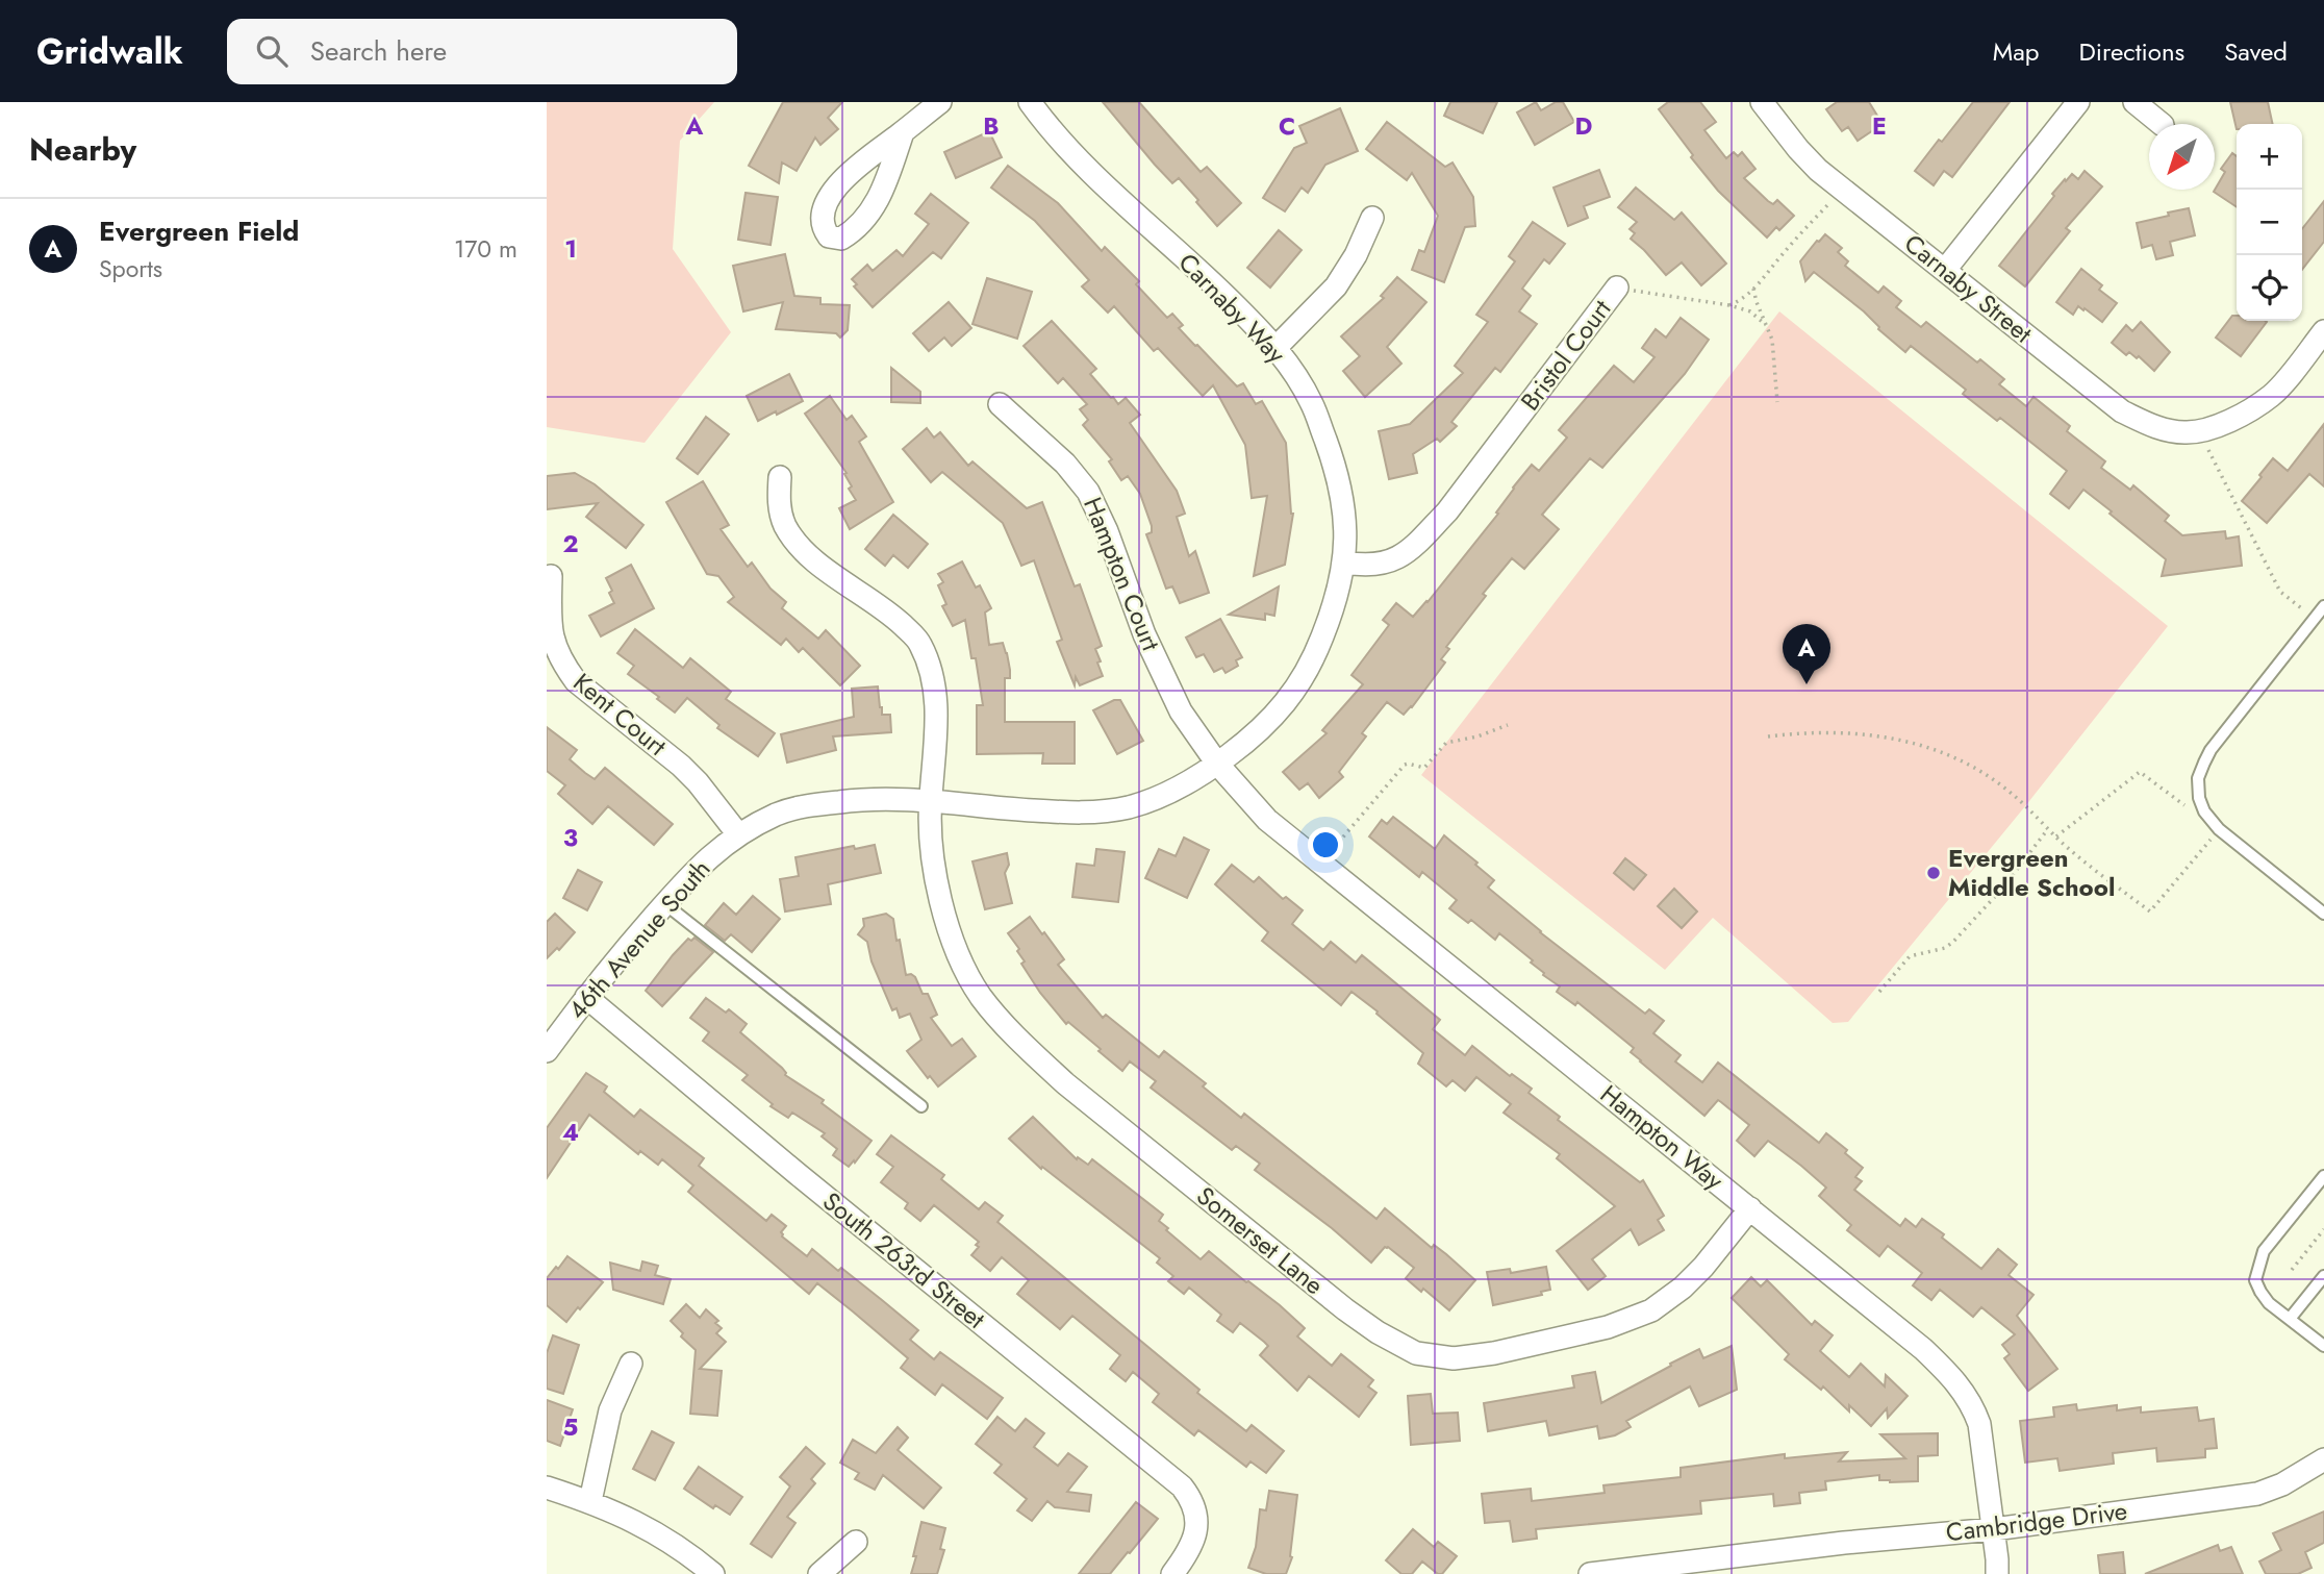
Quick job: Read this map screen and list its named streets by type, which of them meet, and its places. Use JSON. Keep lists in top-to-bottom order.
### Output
{
  "streets": {
    "street": [
      "Carnaby Street",
      "Carnaby Way",
      "Bristol Court",
      "Hampton Court",
      "Kent Court",
      "46th Avenue South",
      "Hampton Way",
      "Somerset Lane",
      "South 263rd Street",
      "Cambridge Drive"
    ]
  },
  "crossings": [
    ["Carnaby Way", "Bristol Court"],
    ["Carnaby Way", "Hampton Court"],
    ["Carnaby Way", "Kent Court"],
    ["Carnaby Way", "46th Avenue South"],
    ["Carnaby Way", "Hampton Way"],
    ["Carnaby Way", "Somerset Lane"],
    ["Hampton Court", "Hampton Way"],
    ["Kent Court", "46th Avenue South"],
    ["46th Avenue South", "South 263rd Street"],
    ["Hampton Way", "Somerset Lane"],
    ["Hampton Way", "Cambridge Drive"]
  ],
  "places": ["Evergreen Middle School"],
  "north": "bottom left",
  "page": {
    "header": "Gridwalk",
    "search": "Search here",
    "nav": ["Map", "Directions", "Saved"],
    "heading": "Nearby",
    "map_buttons": ["+", "−"],
    "list": [
      {
        "mark": "A",
        "name": "Evergreen Field",
        "note": "Sports",
        "value": "170 m"
      }
    ],
    "pins": "A"
  },
  "grid": {
    "columns": [
      "A",
      "B",
      "C",
      "D",
      "E"
    ],
    "rows": [
      "1",
      "2",
      "3",
      "4",
      "5"
    ]
  }
}
